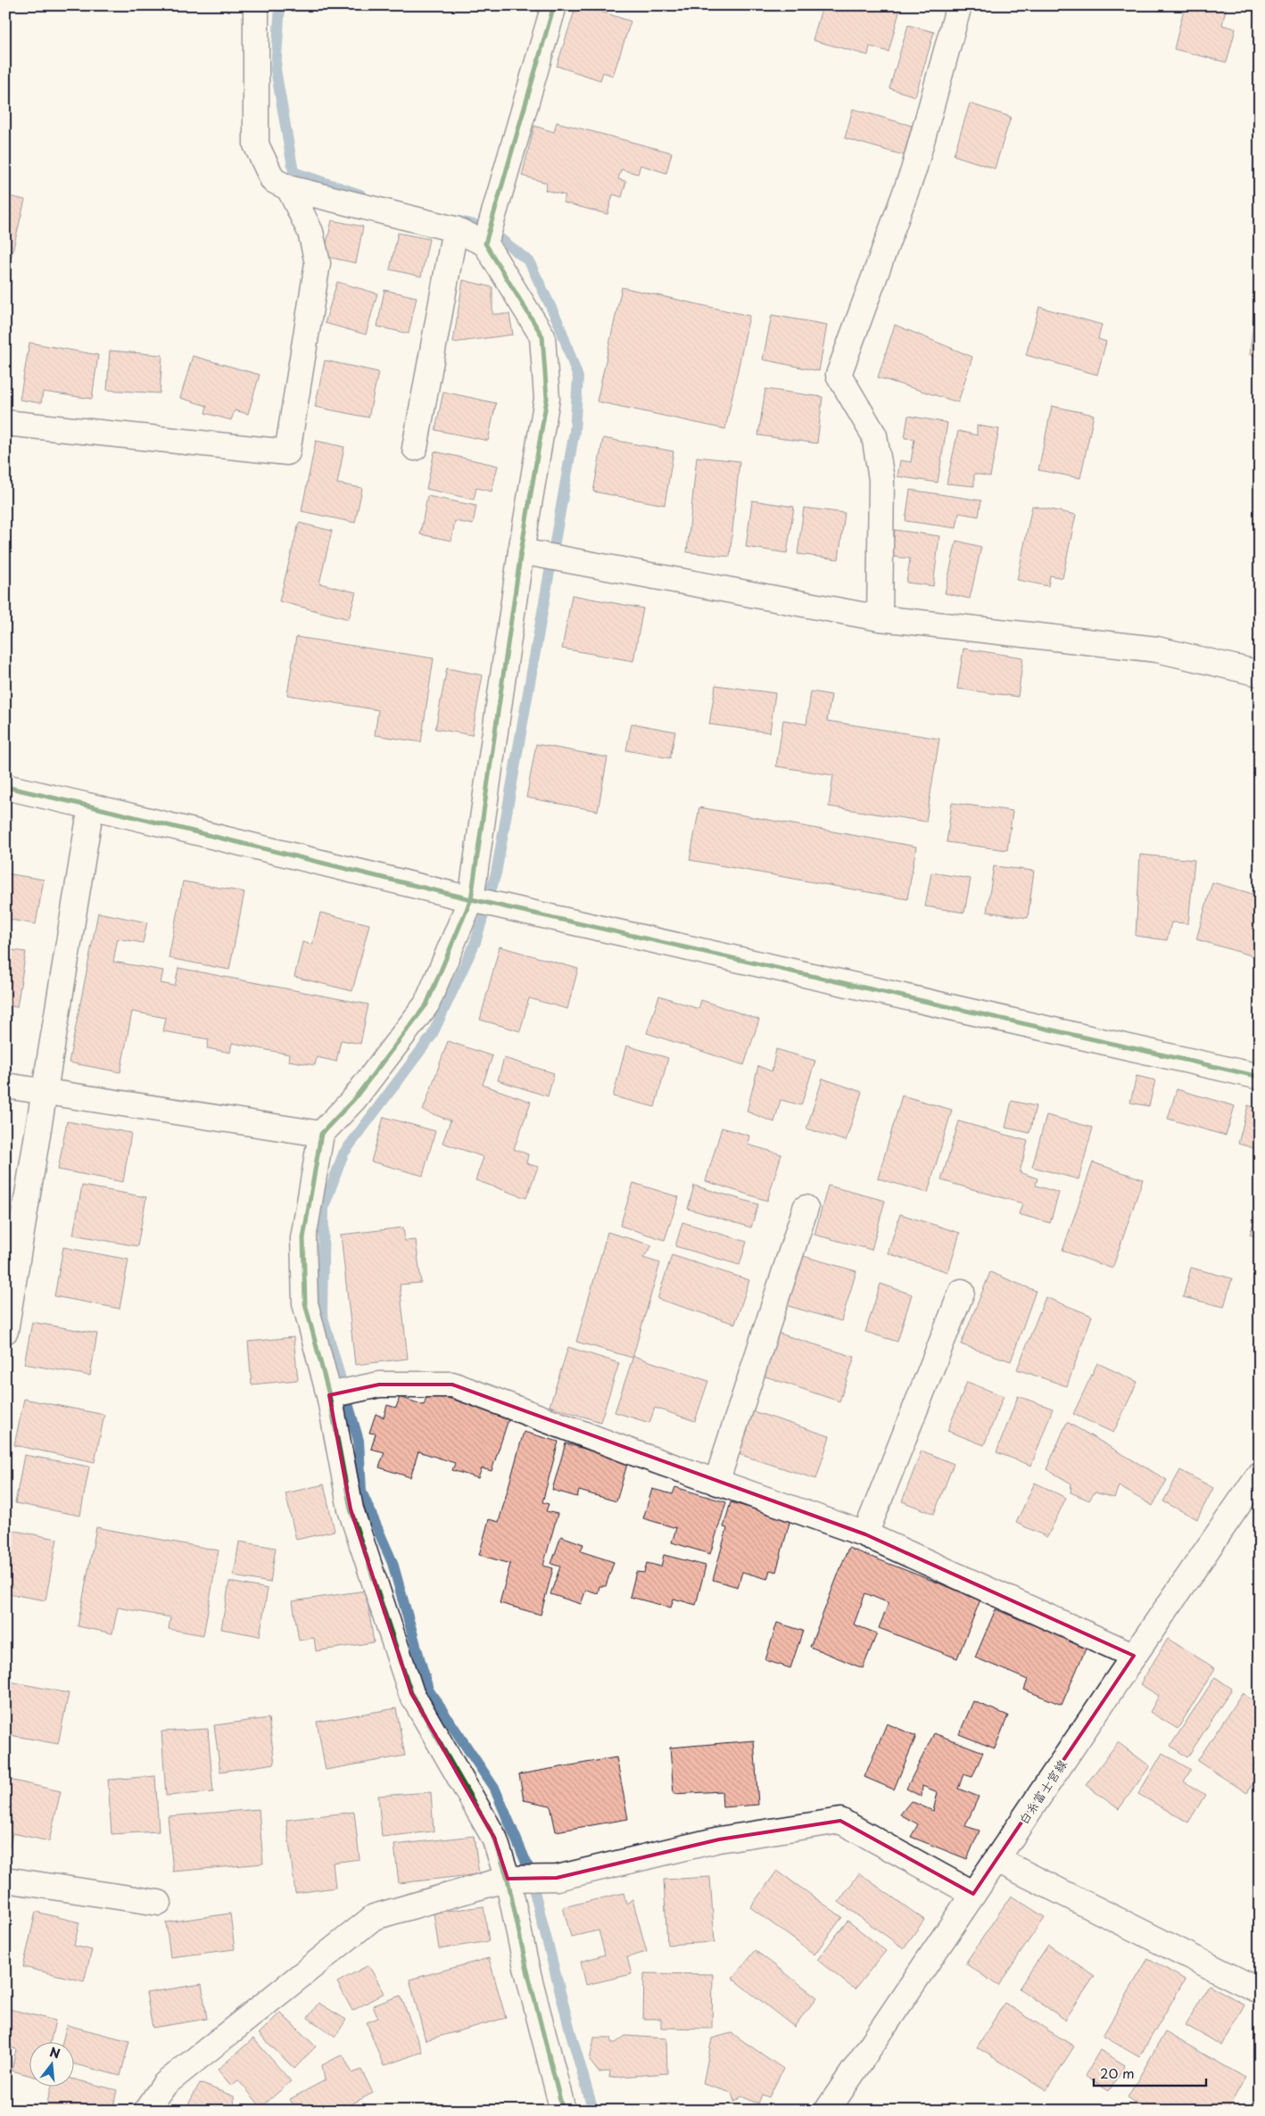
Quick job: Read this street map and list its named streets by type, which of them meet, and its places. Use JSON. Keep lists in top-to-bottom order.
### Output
{
  "streets": {
    "street": ["白糸富士宮線"]
  },
  "scale_bar": "20 m",
  "north": "top"
}
